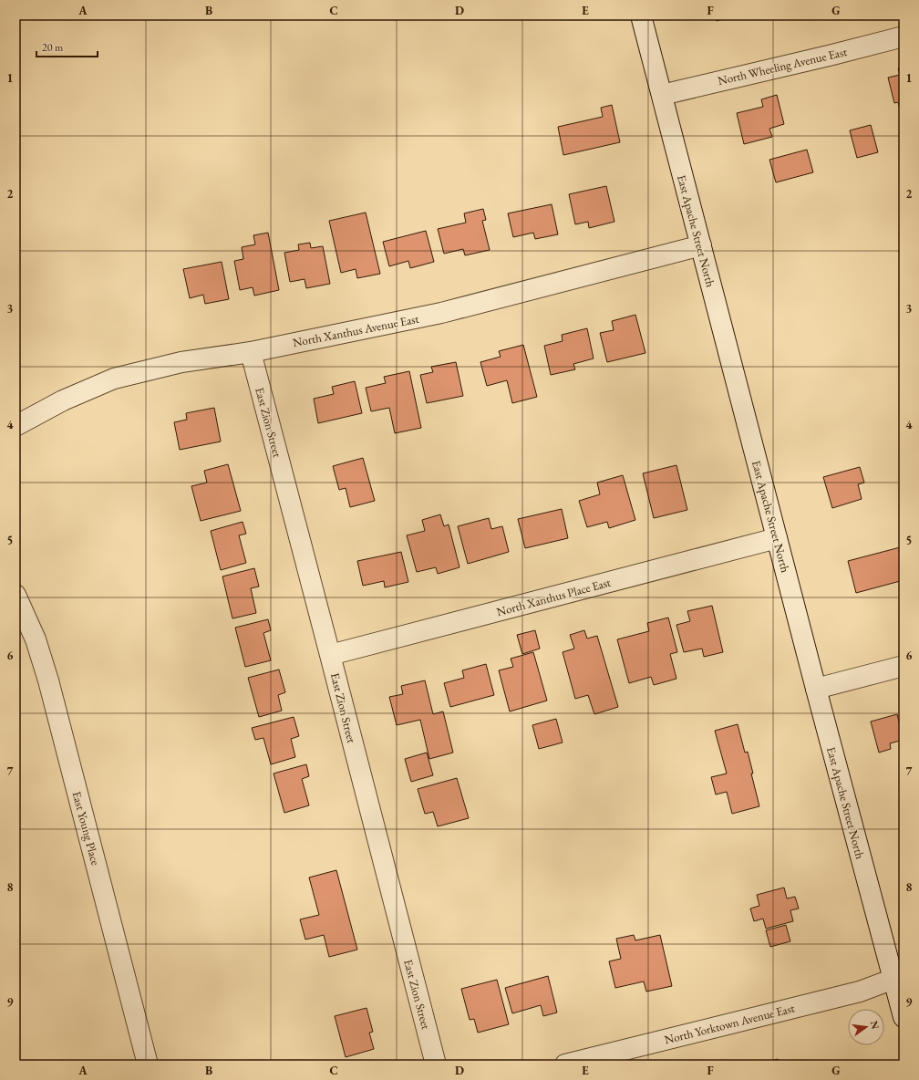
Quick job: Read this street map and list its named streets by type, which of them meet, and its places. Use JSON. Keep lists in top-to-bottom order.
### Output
{
  "streets": {
    "street": [
      "North Wheeling Avenue East",
      "East Apache Street North",
      "North Xanthus Avenue East",
      "East Zion Street",
      "North Xanthus Place East",
      "East Young Place",
      "North Yorktown Avenue East"
    ]
  },
  "crossings": [
    ["North Wheeling Avenue East", "East Apache Street North"],
    ["East Apache Street North", "North Xanthus Avenue East"],
    ["East Apache Street North", "North Xanthus Place East"],
    ["East Apache Street North", "North Yorktown Avenue East"],
    ["North Xanthus Avenue East", "East Zion Street"],
    ["East Zion Street", "North Xanthus Place East"]
  ],
  "scale_bar": "20 m",
  "north": "right",
  "grid": {
    "columns": [
      "A",
      "B",
      "C",
      "D",
      "E",
      "F",
      "G"
    ],
    "rows": [
      "1",
      "2",
      "3",
      "4",
      "5",
      "6",
      "7",
      "8",
      "9"
    ]
  }
}
